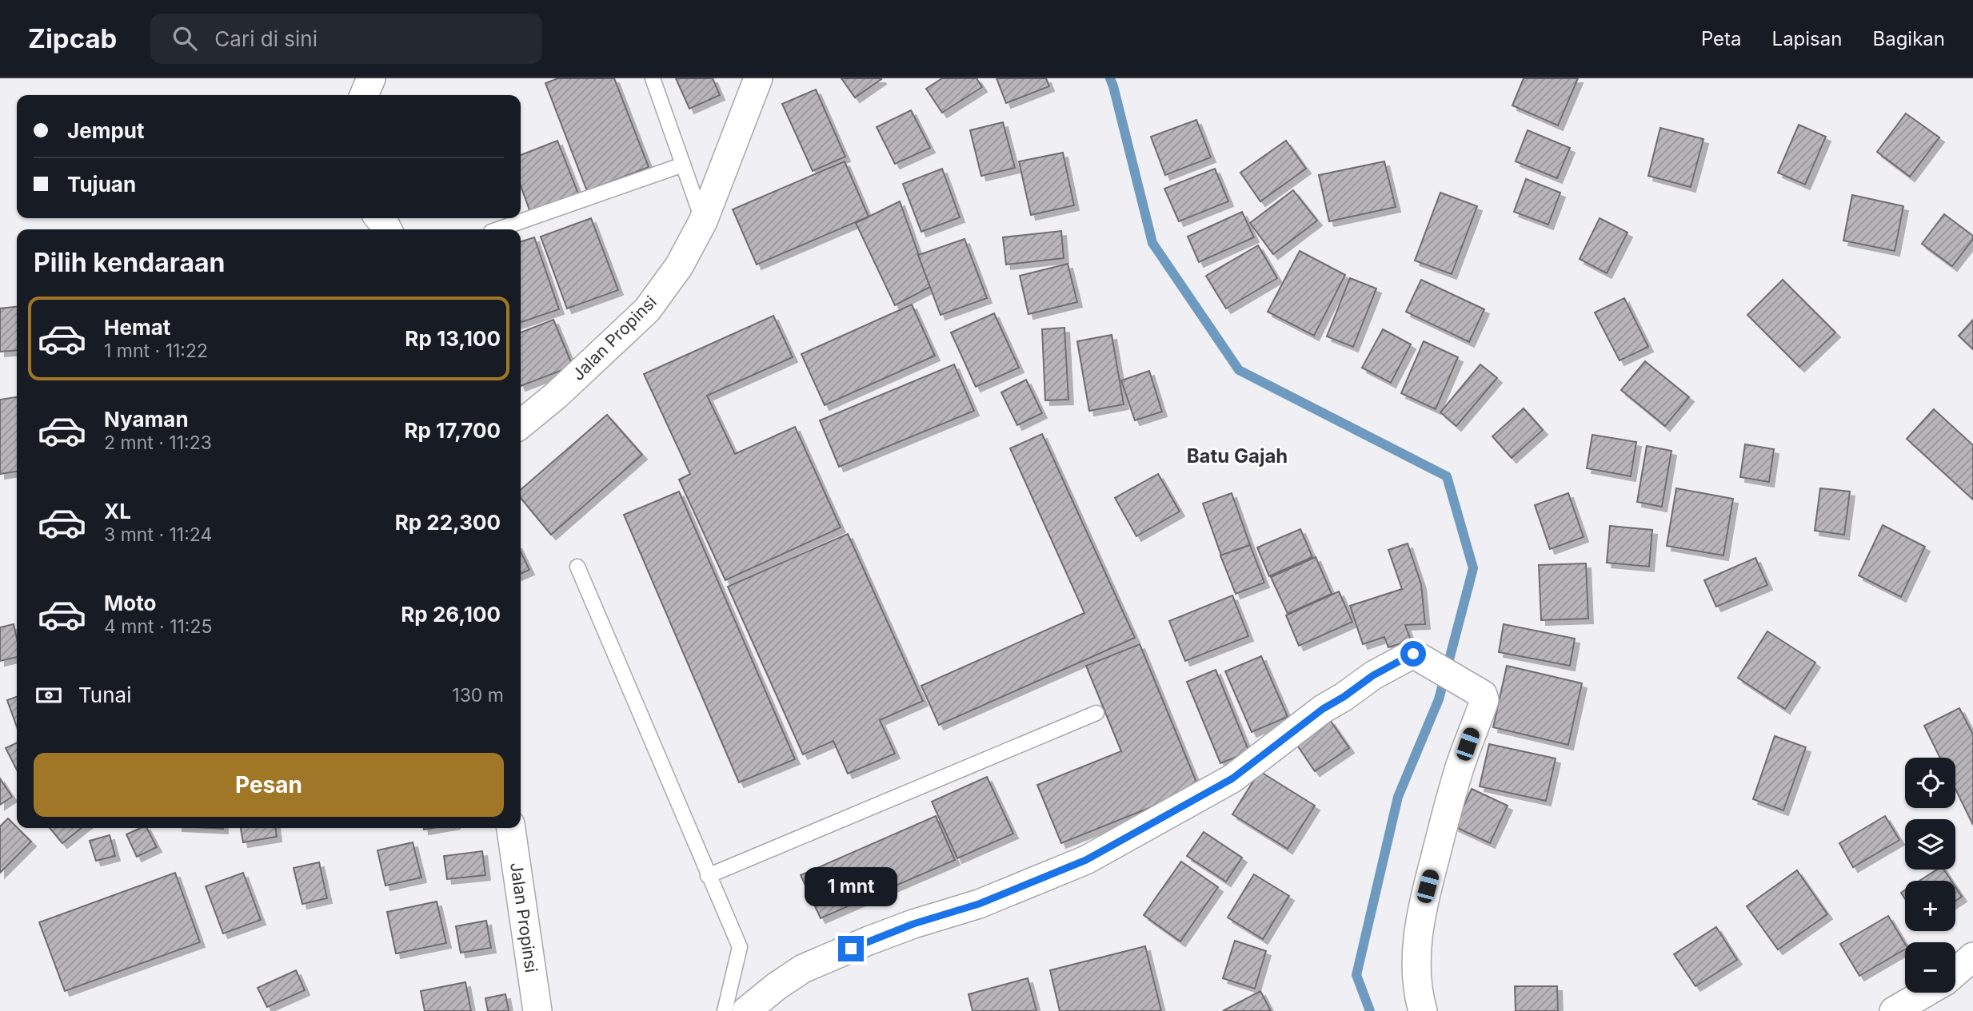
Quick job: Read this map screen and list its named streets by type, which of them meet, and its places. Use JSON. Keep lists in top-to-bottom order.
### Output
{
  "streets": {
    "street": ["Jalan Propinsi"]
  },
  "districts": ["Batu Gajah"],
  "page": {
    "header": "Zipcab",
    "search": "Cari di sini",
    "nav": ["Peta", "Lapisan", "Bagikan"],
    "banner": ["Jemput", "Tujuan"],
    "heading": "Pilih kendaraan",
    "list": [
      {
        "name": "Hemat",
        "note": "1 mnt · 11:22",
        "value": "Rp 13,100"
      },
      {
        "name": "Nyaman",
        "note": "2 mnt · 11:23",
        "value": "Rp 17,700"
      },
      {
        "name": "XL",
        "note": "3 mnt · 11:24",
        "value": "Rp 22,300"
      },
      {
        "name": "Moto",
        "note": "4 mnt · 11:25",
        "value": "Rp 26,100"
      }
    ],
    "pay": ["Tunai", "130 m"],
    "buttons": "Pesan",
    "map_buttons": ["+", "−"],
    "bubble": "1 mnt"
  }
}
